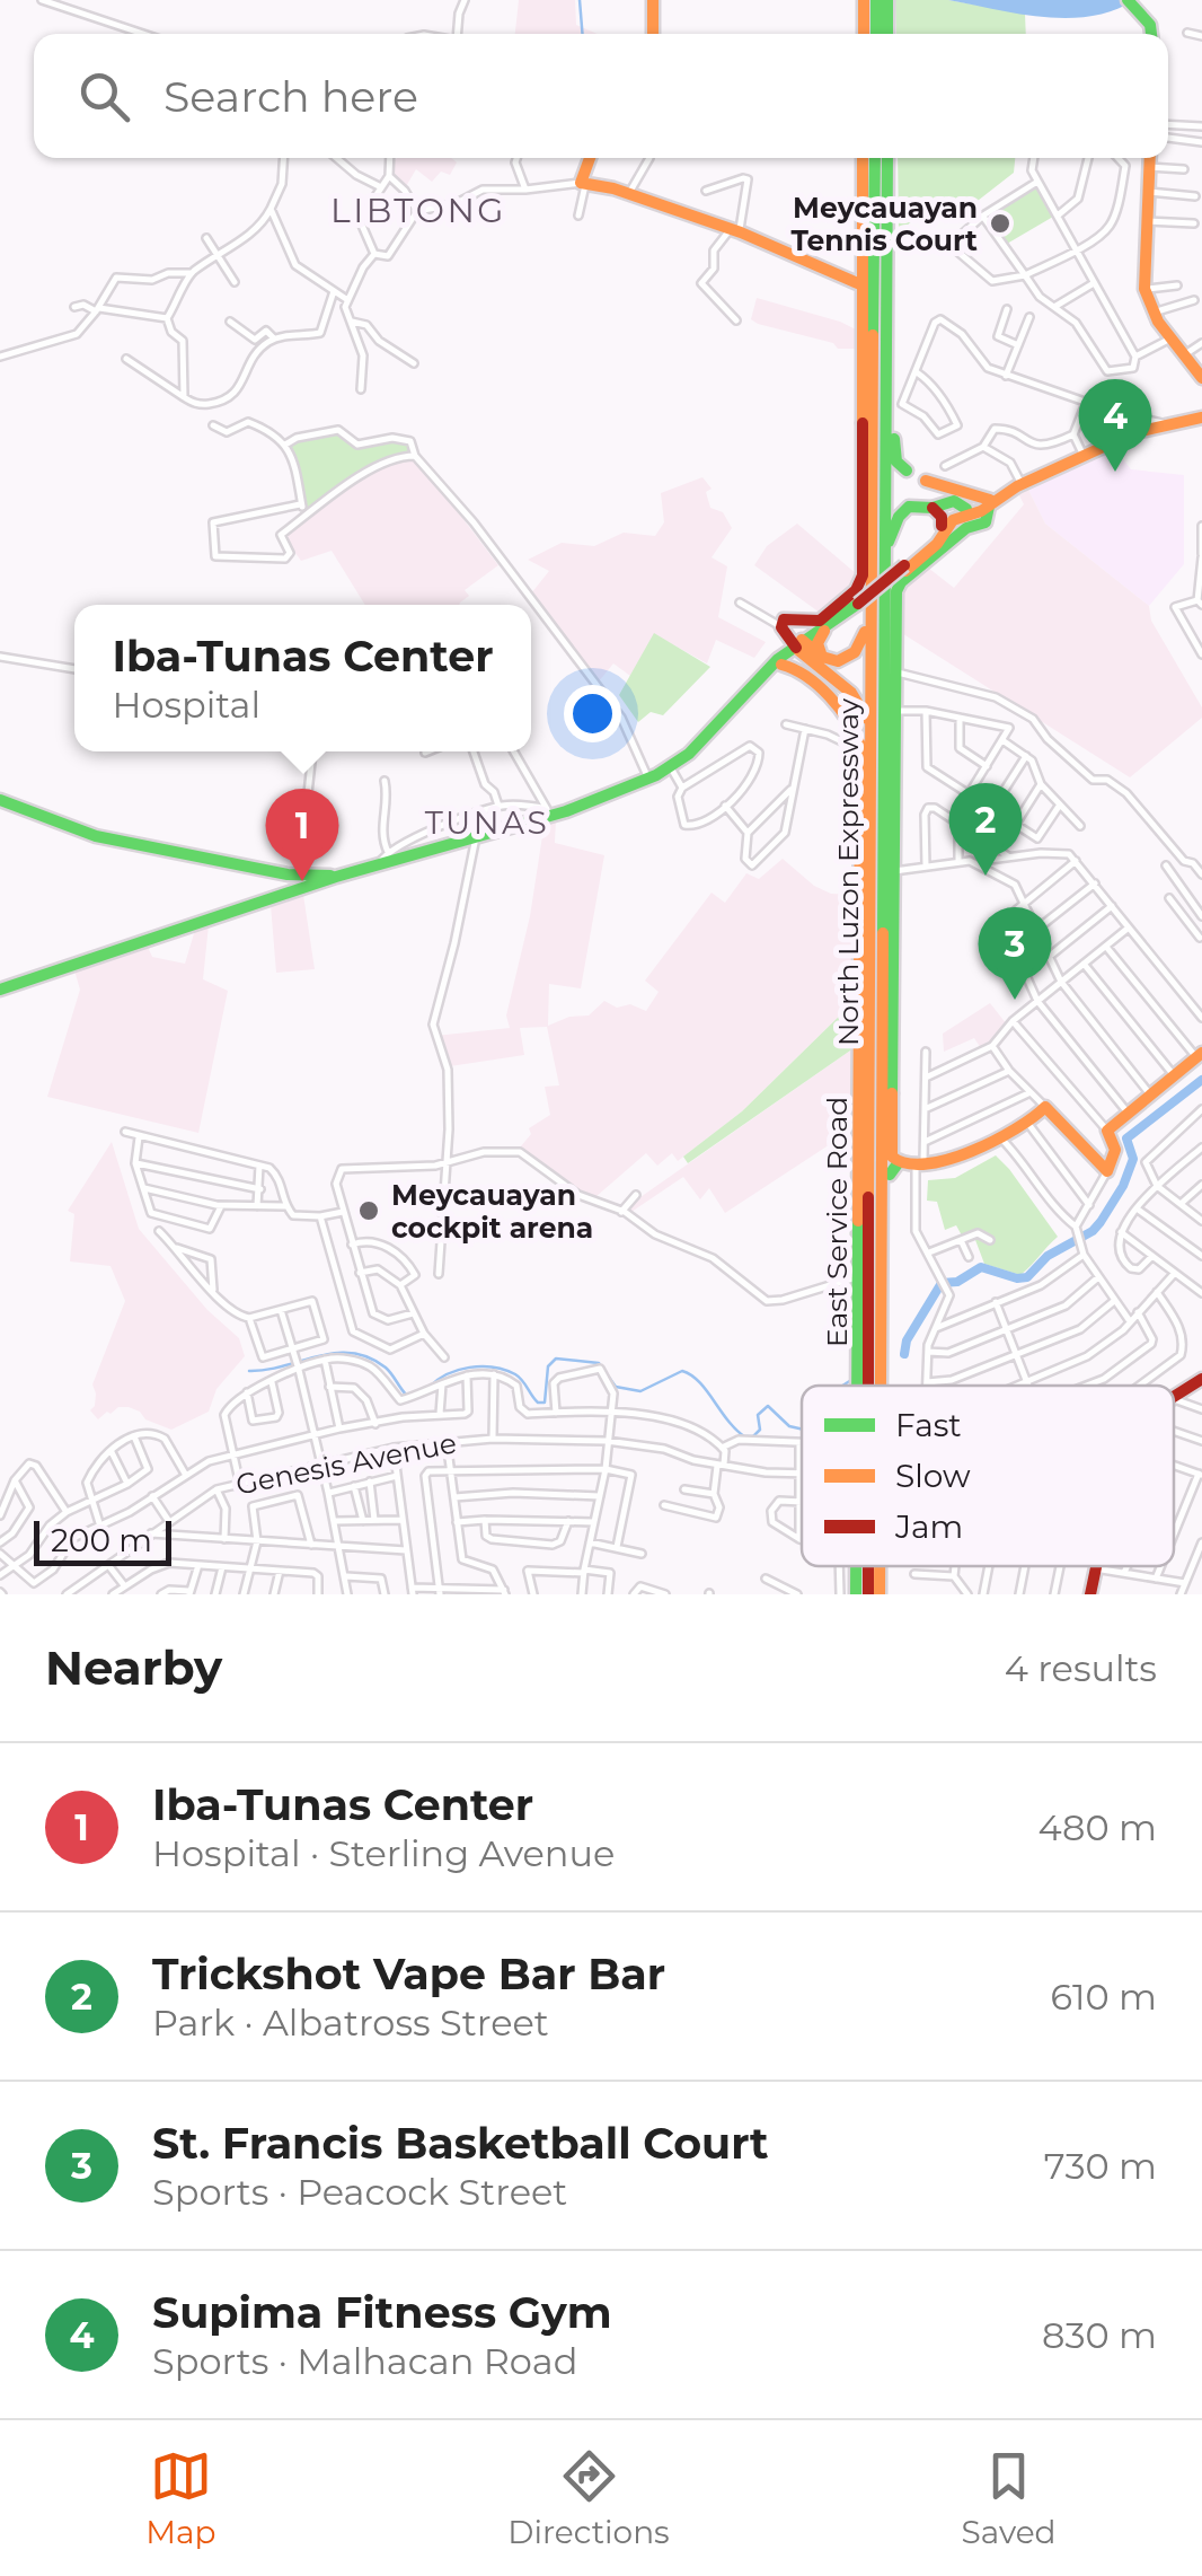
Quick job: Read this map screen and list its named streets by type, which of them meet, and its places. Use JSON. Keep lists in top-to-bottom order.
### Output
{
  "streets": {
    "main road": ["North Luzon Expressway", "East Service Road"],
    "street": ["Genesis Avenue"]
  },
  "districts": ["LIBTONG", "TUNAS"],
  "places": ["Meycauayan Tennis Court", "Meycauayan cockpit arena"],
  "legend": ["Fast", "Slow", "Jam"],
  "scale_bar": "200 m",
  "page": {
    "search": "Search here",
    "pins": [
      "4",
      "2",
      "1",
      "3"
    ],
    "popup": ["Iba-Tunas Center", "Hospital"],
    "scale": "200 m",
    "heading": ["Nearby", "4 results"],
    "list": [
      {
        "mark": "1",
        "name": "Iba-Tunas Center",
        "note": "Hospital · Sterling Avenue",
        "value": "480 m"
      },
      {
        "mark": "2",
        "name": "Trickshot Vape Bar Bar",
        "note": "Park · Albatross Street",
        "value": "610 m"
      },
      {
        "mark": "3",
        "name": "St. Francis Basketball Court",
        "note": "Sports · Peacock Street",
        "value": "730 m"
      },
      {
        "mark": "4",
        "name": "Supima Fitness Gym",
        "note": "Sports · Malhacan Road",
        "value": "830 m"
      }
    ],
    "nav": ["Map", "Directions", "Saved"]
  }
}
